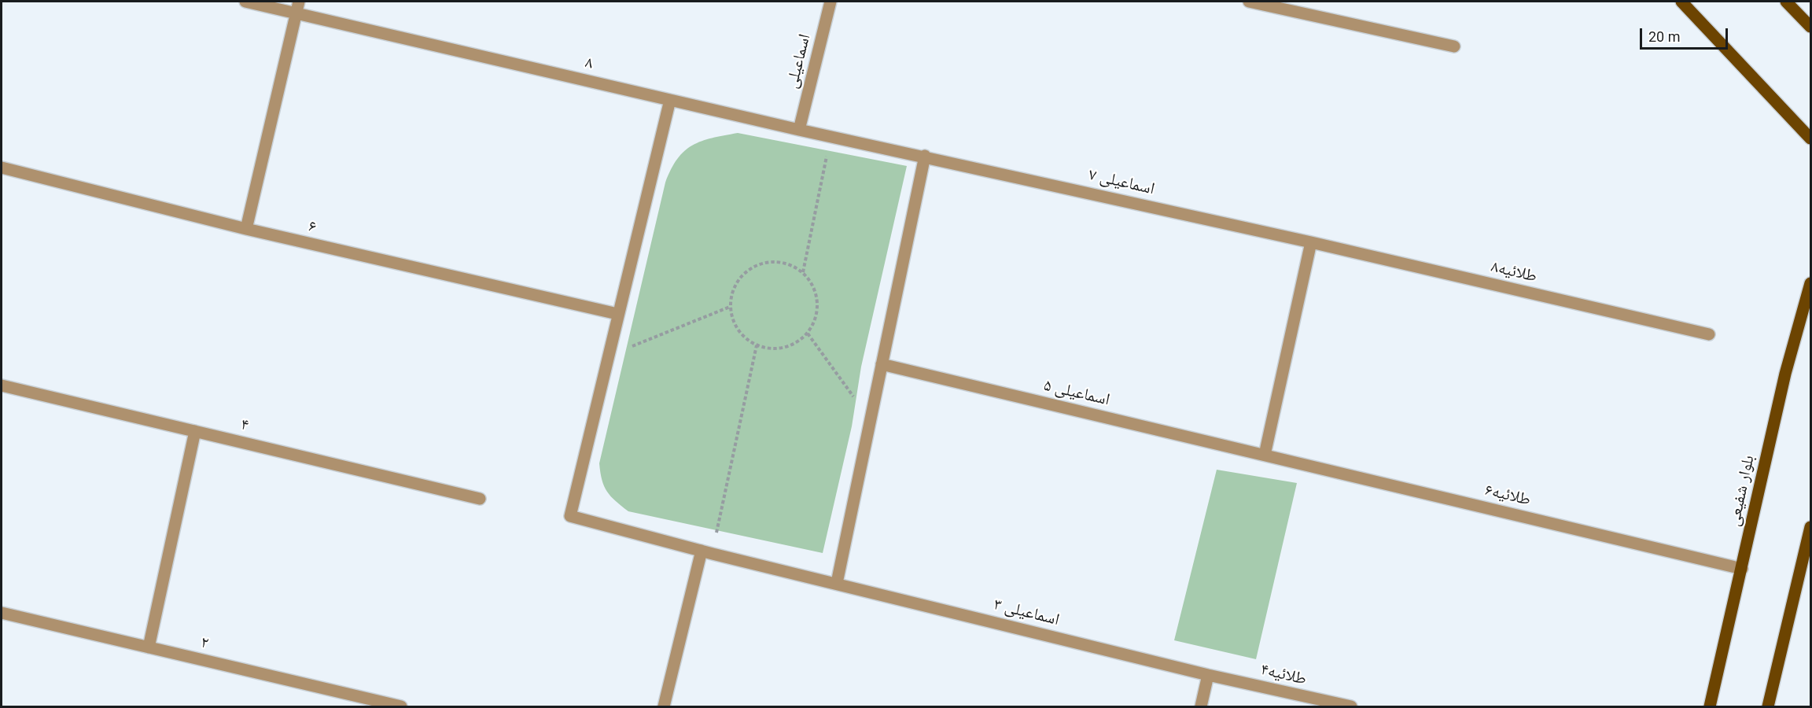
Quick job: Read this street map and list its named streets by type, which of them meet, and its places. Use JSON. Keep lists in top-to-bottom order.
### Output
{
  "streets": {
    "main road": ["بلوار شفیعی"],
    "street": [
      "اسماعیلی",
      "۸",
      "اسماعیلی ۷",
      "۶",
      "طلائیه۸",
      "اسماعیلی ۵",
      "۴",
      "طلائیه۶",
      "اسماعیلی ۳",
      "۲",
      "طلائیه۴"
    ]
  },
  "crossings": [
    ["اسماعیلی", "۸"],
    ["۸", "اسماعیلی ۷"],
    ["اسماعیلی ۷", "طلائیه۸"],
    ["اسماعیلی ۵", "طلائیه۶"],
    ["بلوار شفیعی", "طلائیه۶"],
    ["اسماعیلی ۳", "طلائیه۴"]
  ],
  "scale_bar": "20 m"
}
